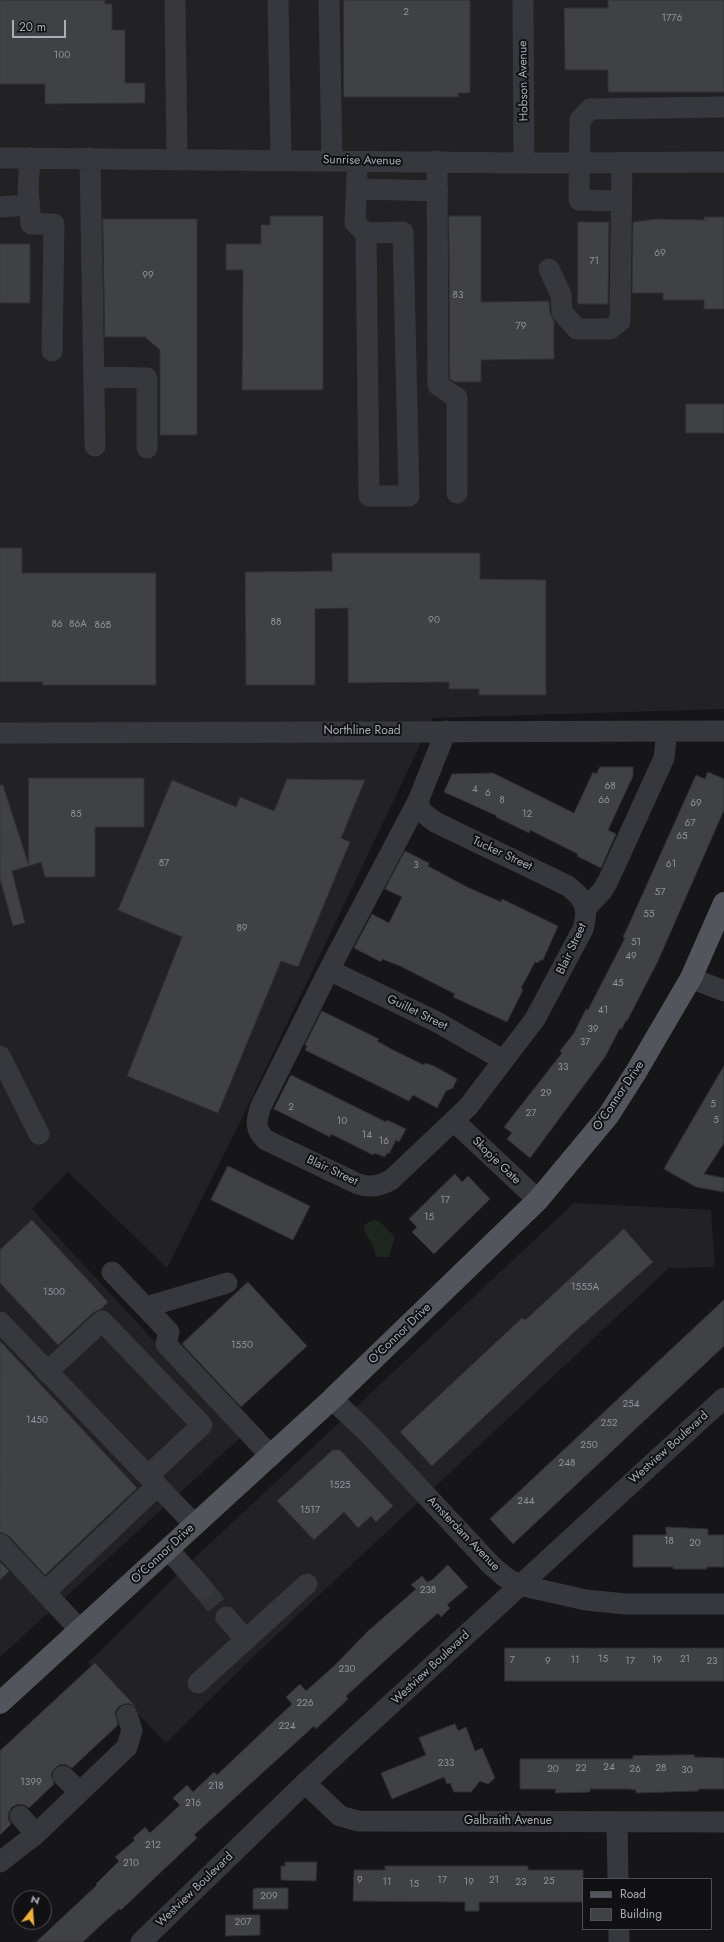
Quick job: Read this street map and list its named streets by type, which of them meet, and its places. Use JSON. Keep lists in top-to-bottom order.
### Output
{
  "streets": {
    "main road": ["O'Connor Drive"],
    "street": [
      "Hobson Avenue",
      "Sunrise Avenue",
      "Northline Road",
      "Tucker Street",
      "Blair Street",
      "Guillet Street",
      "Skopje Gate",
      "Westview Boulevard",
      "Amsterdam Avenue",
      "Galbraith Avenue"
    ]
  },
  "crossings": [
    ["Hobson Avenue", "Sunrise Avenue"],
    ["Northline Road", "Blair Street"],
    ["Tucker Street", "Blair Street"],
    ["Blair Street", "Guillet Street"],
    ["Blair Street", "Skopje Gate"],
    ["O'Connor Drive", "Skopje Gate"],
    ["O'Connor Drive", "Amsterdam Avenue"],
    ["Westview Boulevard", "Amsterdam Avenue"],
    ["Westview Boulevard", "Galbraith Avenue"]
  ],
  "house_numbers": [
    "2",
    "1776",
    "100",
    "69",
    "71",
    "99",
    "83",
    "79",
    "90",
    "88",
    "86",
    "86A",
    "86B",
    "68",
    "4",
    "6",
    "8",
    "66",
    "69",
    "85",
    "12",
    "67",
    "65",
    "87",
    "61",
    "3",
    "57",
    "55",
    "89",
    "51",
    "49",
    "45",
    "41",
    "39",
    "37",
    "33",
    "29",
    "5",
    "2",
    "27",
    "5",
    "10",
    "14",
    "16",
    "17",
    "15",
    "1555A",
    "1500",
    "1550",
    "254",
    "1450",
    "252",
    "250",
    "248",
    "1525",
    "244",
    "1517",
    "18",
    "20",
    "238",
    "15",
    "21",
    "7",
    "11",
    "19",
    "9",
    "17",
    "23",
    "230",
    "226",
    "224",
    "233",
    "24",
    "22",
    "28",
    "20",
    "26",
    "30",
    "1399",
    "218",
    "216",
    "212",
    "210",
    "9",
    "17",
    "21",
    "25",
    "11",
    "19",
    "23",
    "15",
    "209",
    "207"
  ],
  "legend": ["Road", "Building"],
  "scale_bar": "20 m",
  "north": "top"
}
